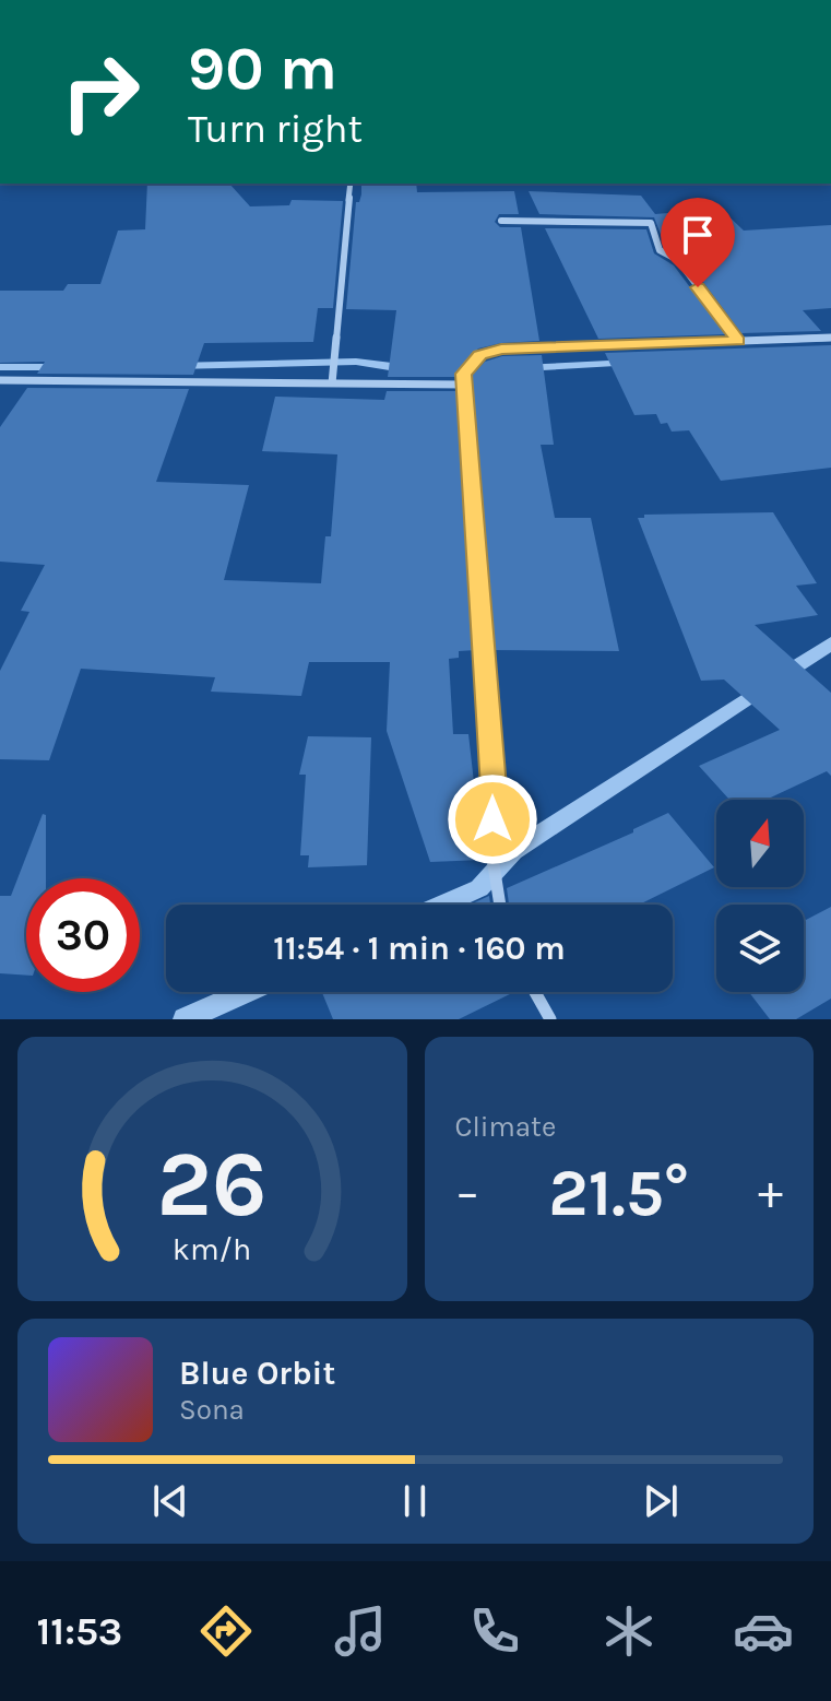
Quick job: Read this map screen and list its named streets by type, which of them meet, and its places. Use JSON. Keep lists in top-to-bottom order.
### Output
{
  "north": "top",
  "page": {
    "turn": ["90 m", "Turn right"],
    "limit": "30",
    "trip": "11:54 · 1 min · 160 m",
    "tile": "Climate",
    "heat": ["−", "21.5°", "+"],
    "song": ["Blue Orbit", "Sona"],
    "tabs": "11:53",
    "gauge": ["26", "km/h"]
  }
}
